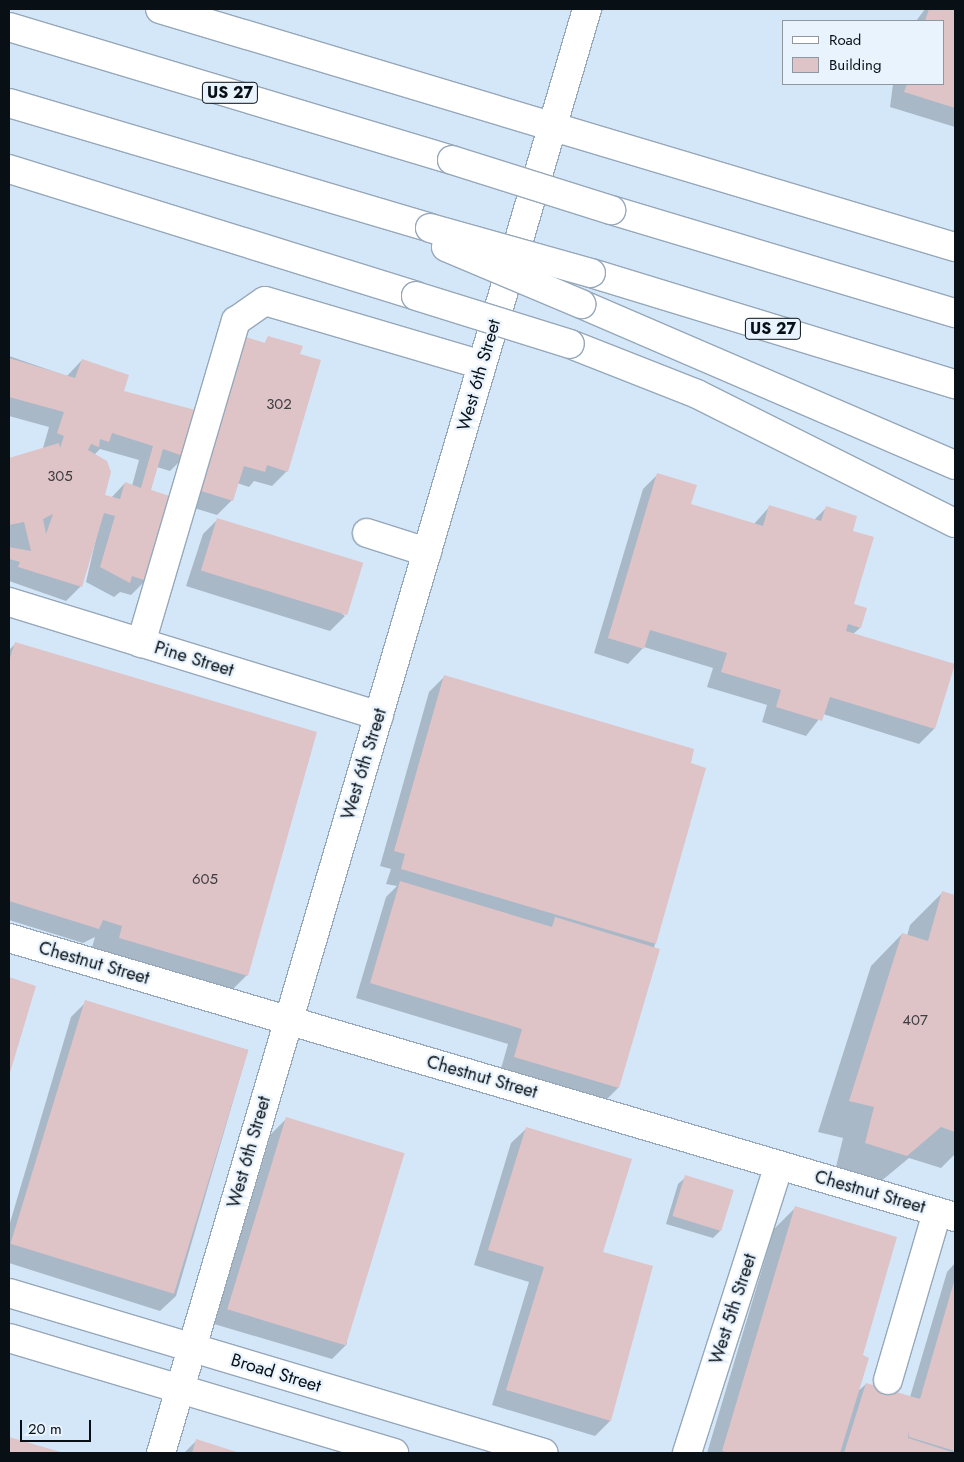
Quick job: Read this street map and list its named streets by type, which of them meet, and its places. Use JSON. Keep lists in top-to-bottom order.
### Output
{
  "streets": {
    "main road": [
      "US 27",
      "West 6th Street",
      "Pine Street",
      "Chestnut Street",
      "West 5th Street",
      "Broad Street"
    ]
  },
  "crossings": [
    ["West 6th Street", "Pine Street"],
    ["West 6th Street", "Chestnut Street"],
    ["West 6th Street", "Broad Street"],
    ["Chestnut Street", "West 5th Street"]
  ],
  "house_numbers": [
    "302",
    "305",
    "605",
    "407"
  ],
  "legend": ["Road", "Building"],
  "scale_bar": "20 m"
}
